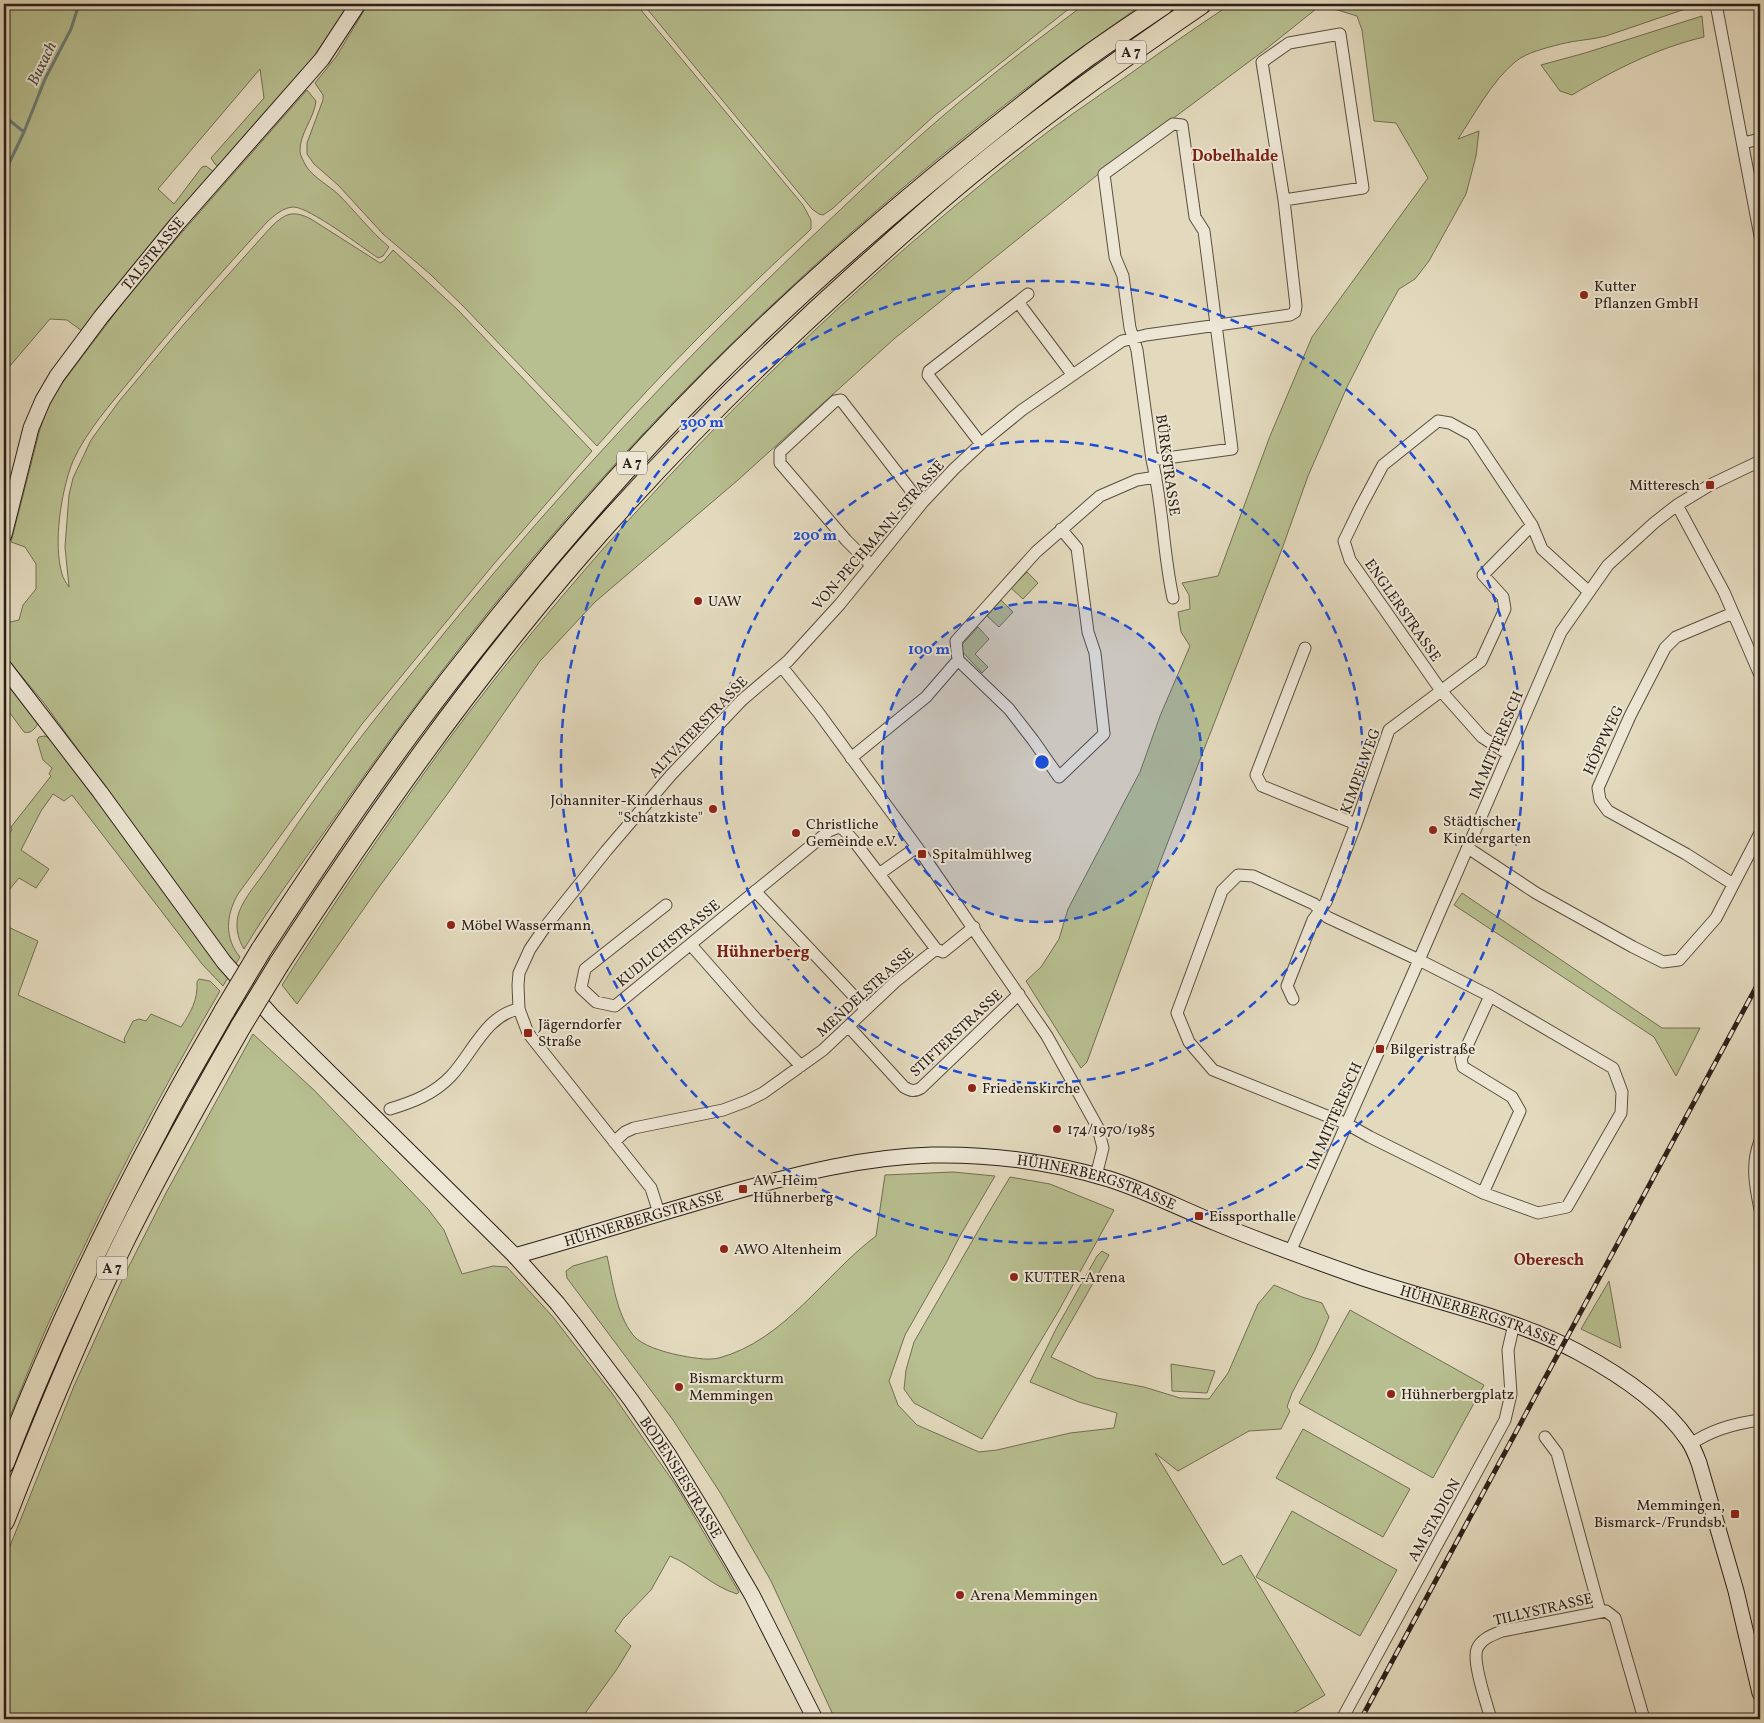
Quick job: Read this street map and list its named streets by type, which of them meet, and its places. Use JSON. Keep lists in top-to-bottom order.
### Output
{
  "streets": {
    "highway": ["A 7"],
    "street": [
      "TALSTRASSE",
      "BÜRKSTRASSE",
      "VON-PECHMANN-STRASSE",
      "ENGLERSTRASSE",
      "ALTVATERSTRASSE",
      "HÖPPWEG",
      "IM MITTERESCH",
      "KIMPELWEG",
      "KUDLICHSTRASSE",
      "MENDELSTRASSE",
      "STIFTERSTRASSE",
      "HÜHNERBERGSTRASSE",
      "BODENSEESTRASSE",
      "AM STADION",
      "TILLYSTRASSE"
    ]
  },
  "crossings": [
    ["BÜRKSTRASSE", "VON-PECHMANN-STRASSE"],
    ["VON-PECHMANN-STRASSE", "ALTVATERSTRASSE"],
    ["ENGLERSTRASSE", "IM MITTERESCH"],
    ["ENGLERSTRASSE", "KIMPELWEG"],
    ["IM MITTERESCH", "HÜHNERBERGSTRASSE"],
    ["MENDELSTRASSE", "STIFTERSTRASSE"],
    ["HÜHNERBERGSTRASSE", "BODENSEESTRASSE"],
    ["HÜHNERBERGSTRASSE", "AM STADION"]
  ],
  "districts": ["Dobelhalde", "Hühnerberg", "Oberesch"],
  "water": ["Buxach"],
  "places": {
    "other": [
      "Kutter Pflanzen GmbH",
      "UAW",
      "Johanniter-Kinderhaus \"Schatzkiste\"",
      "Städtischer Kindergarten",
      "Christliche Gemeinde e.V.",
      "Möbel Wassermann",
      "Friedenskirche",
      "174/1970/1985",
      "AWO Altenheim",
      "KUTTER-Arena",
      "Bismarckturm Memmingen",
      "Hühnerbergplatz",
      "Arena Memmingen"
    ],
    "transit": [
      "Mitteresch",
      "Spitalmühlweg",
      "Jägerndorfer Straße",
      "Bilgeristraße",
      "AW-Heim Hühnerberg",
      "Eissporthalle",
      "Memmingen, Bismarck-/Frundsb."
    ]
  },
  "rings": ["300 m", "200 m", "100 m"]
}
